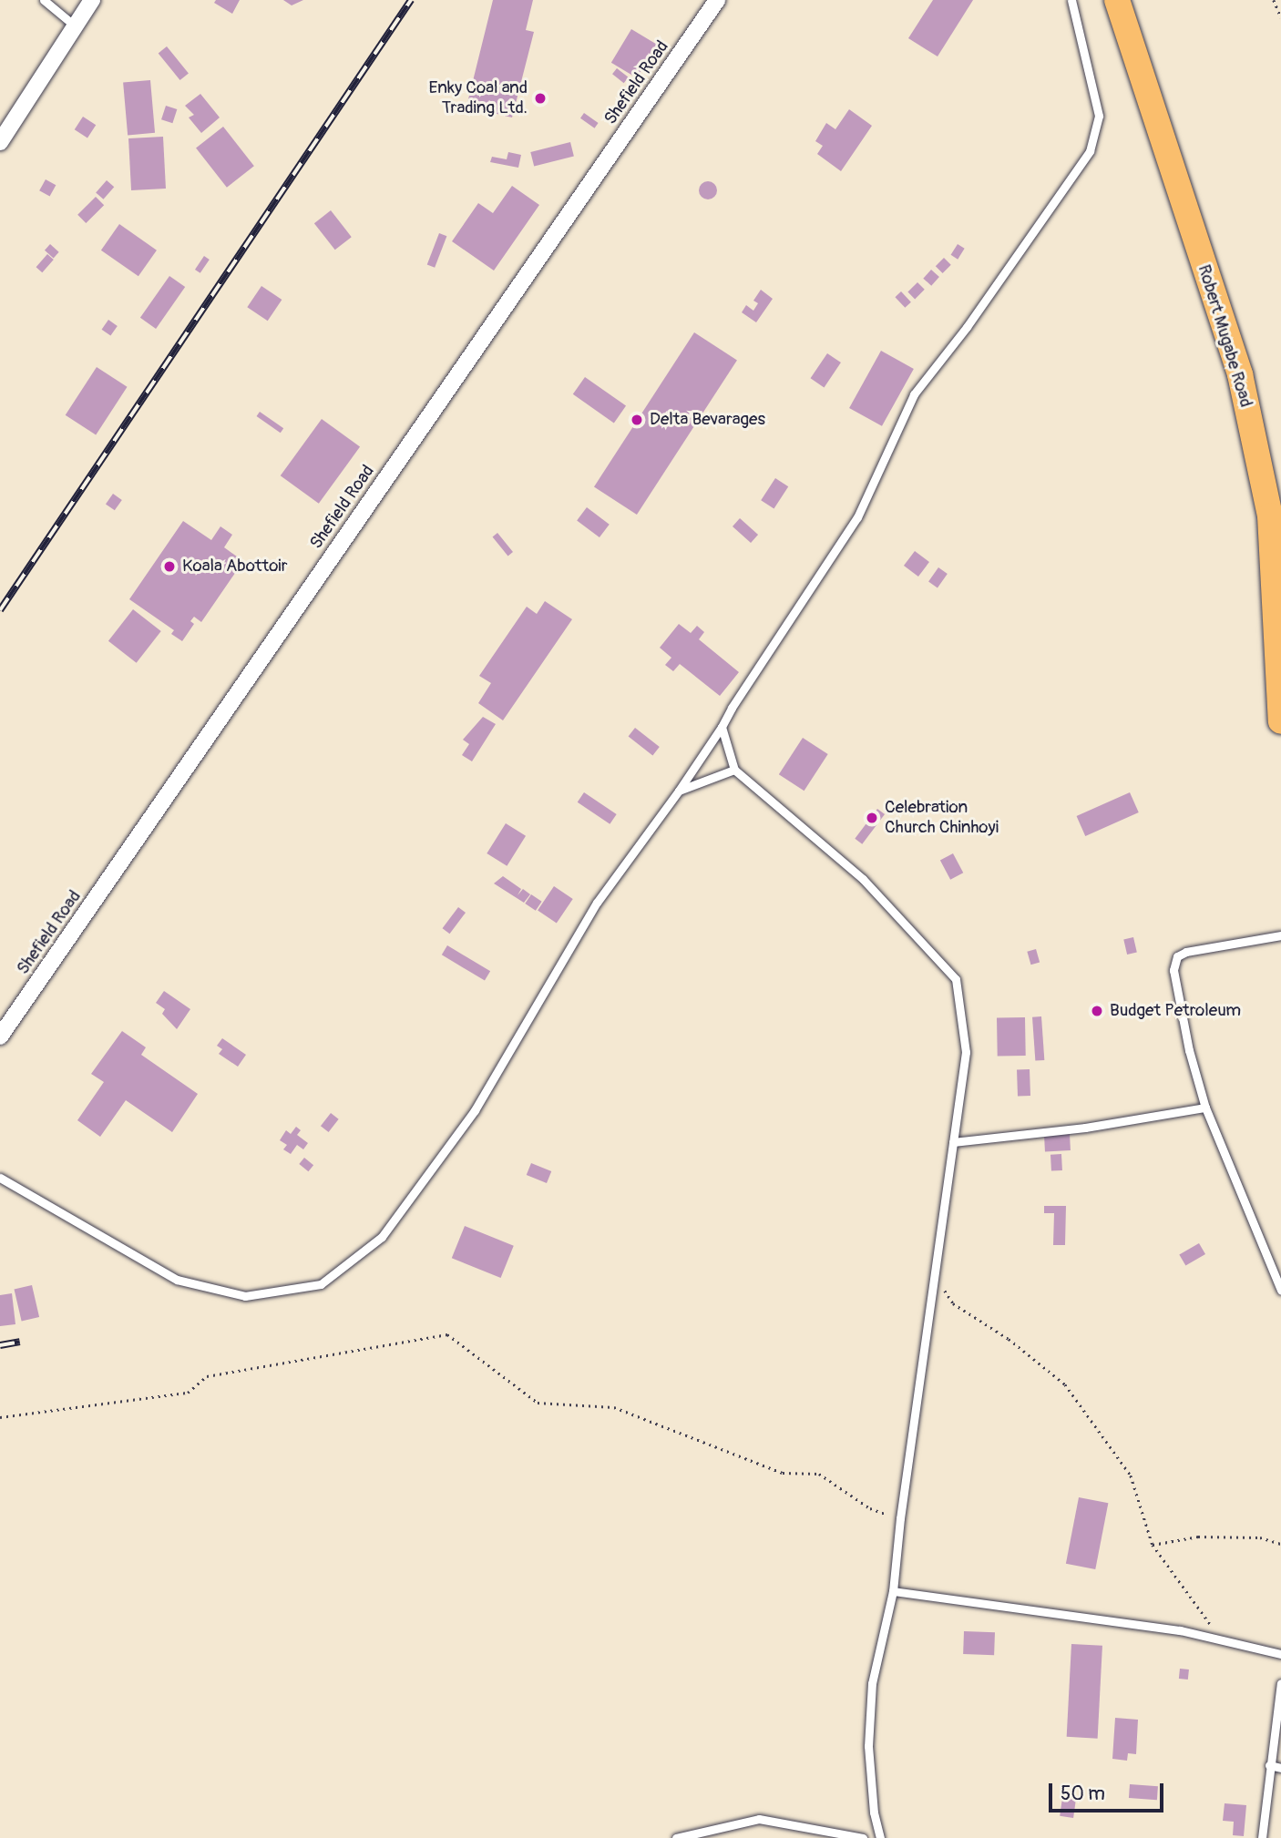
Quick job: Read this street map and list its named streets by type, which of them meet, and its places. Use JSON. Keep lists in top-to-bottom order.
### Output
{
  "streets": {
    "main road": ["Robert Mugabe Road"],
    "street": ["Shefield Road"]
  },
  "places": [
    "Enky Coal and Trading Ltd.",
    "Delta Bevarages",
    "Koala Abottoir",
    "Celebration Church Chinhoyi",
    "Budget Petroleum"
  ],
  "scale_bar": "50 m"
}
